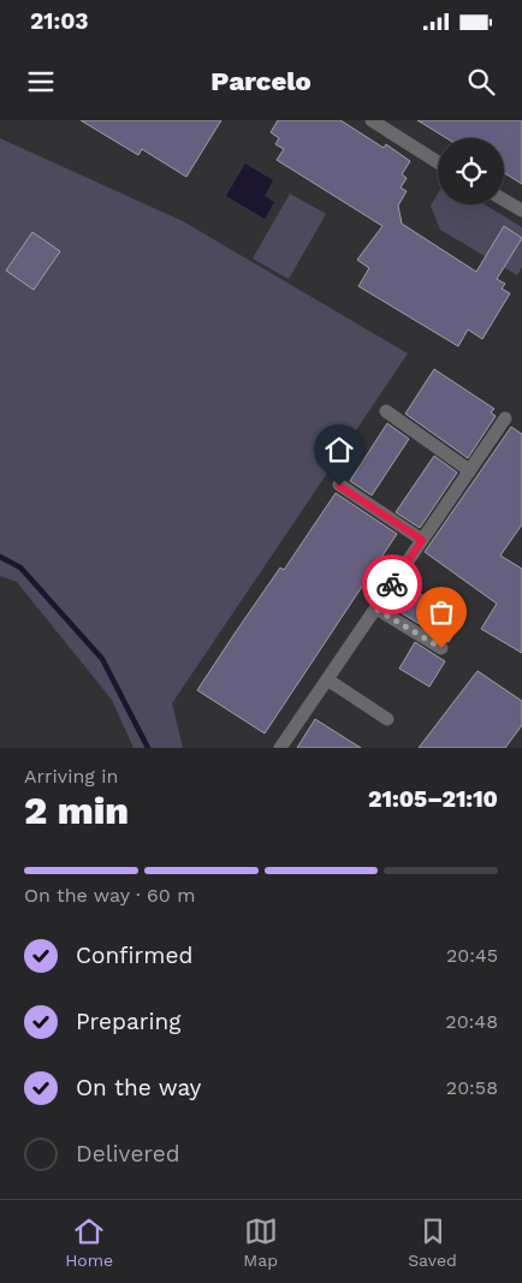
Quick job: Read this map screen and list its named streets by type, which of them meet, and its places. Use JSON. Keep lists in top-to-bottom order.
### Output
{
  "page": {
    "status": "21:03",
    "header": "Parcelo",
    "heading": ["2 min", "Arriving in", "21:05–21:10"],
    "bar": "On the way · 60 m",
    "list": [
      ["Confirmed", "20:45"],
      ["Preparing", "20:48"],
      ["On the way", "20:58"],
      "Delivered"
    ],
    "tabs": ["Home", "Map", "Saved"]
  }
}
